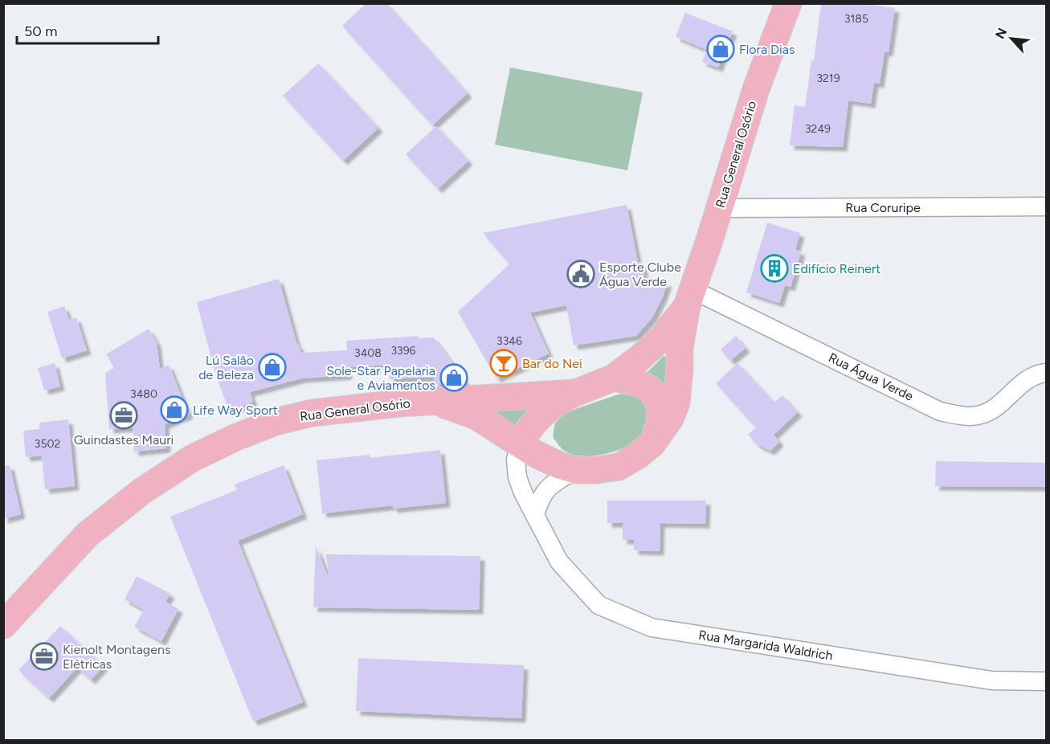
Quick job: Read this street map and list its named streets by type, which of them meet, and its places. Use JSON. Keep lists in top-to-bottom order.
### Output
{
  "streets": {
    "main road": ["Rua General Osório"],
    "street": ["Rua Coruripe", "Rua Água Verde", "Rua Margarida Waldrich"]
  },
  "crossings": [
    ["Rua General Osório", "Rua Coruripe"],
    ["Rua General Osório", "Rua Água Verde"],
    ["Rua General Osório", "Rua Margarida Waldrich"]
  ],
  "places": {
    "shop": [
      "Flora Dias",
      "Lú Salão de Beleza",
      "Sole-Star Papelaria e Aviamentos",
      "Life Way Sport"
    ],
    "building": ["Edifício Reinert"],
    "public building": ["Esporte Clube Água Verde"],
    "bar": ["Bar do Nei"],
    "office": ["Guindastes Mauri", "Kienolt Montagens Elétricas"]
  },
  "house_numbers": [
    "3185",
    "3219",
    "3249",
    "3346",
    "3396",
    "3408",
    "3480",
    "3502"
  ],
  "scale_bar": "50 m",
  "north": "top left"
}
